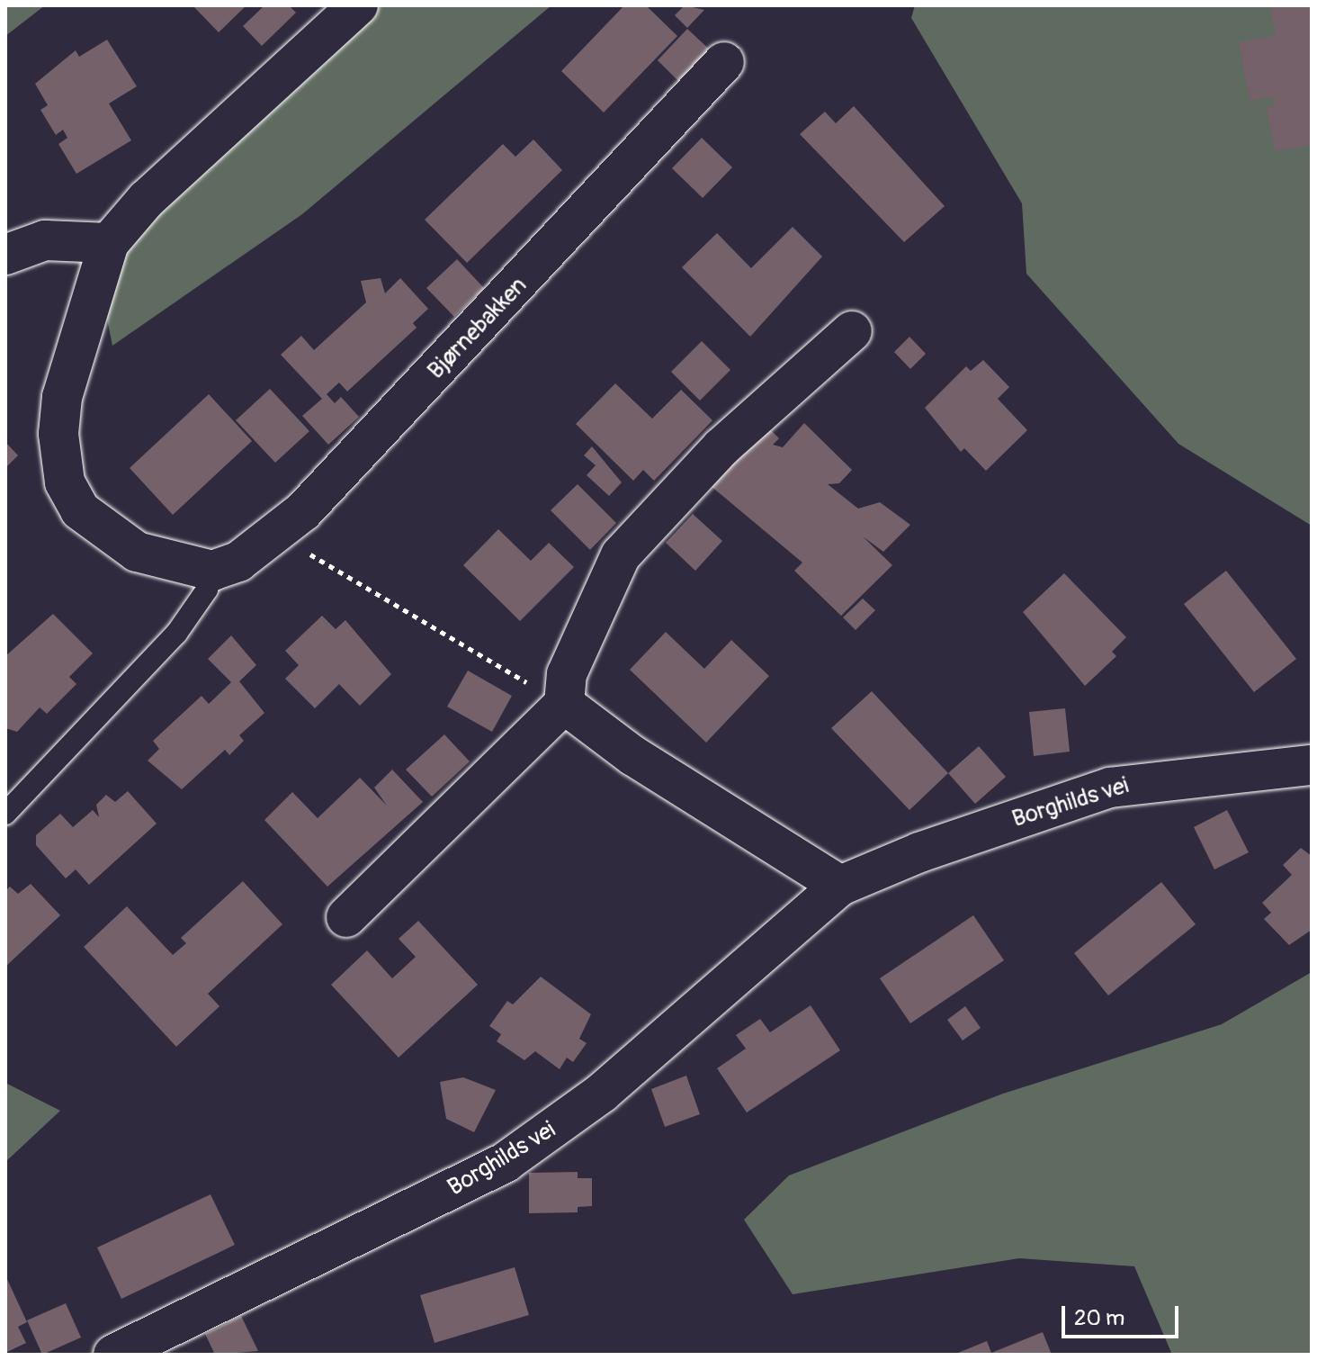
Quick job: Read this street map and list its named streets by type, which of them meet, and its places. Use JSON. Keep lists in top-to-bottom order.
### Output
{
  "streets": {
    "street": ["Bjørnebakken", "Borghilds vei"]
  },
  "scale_bar": "20 m"
}
